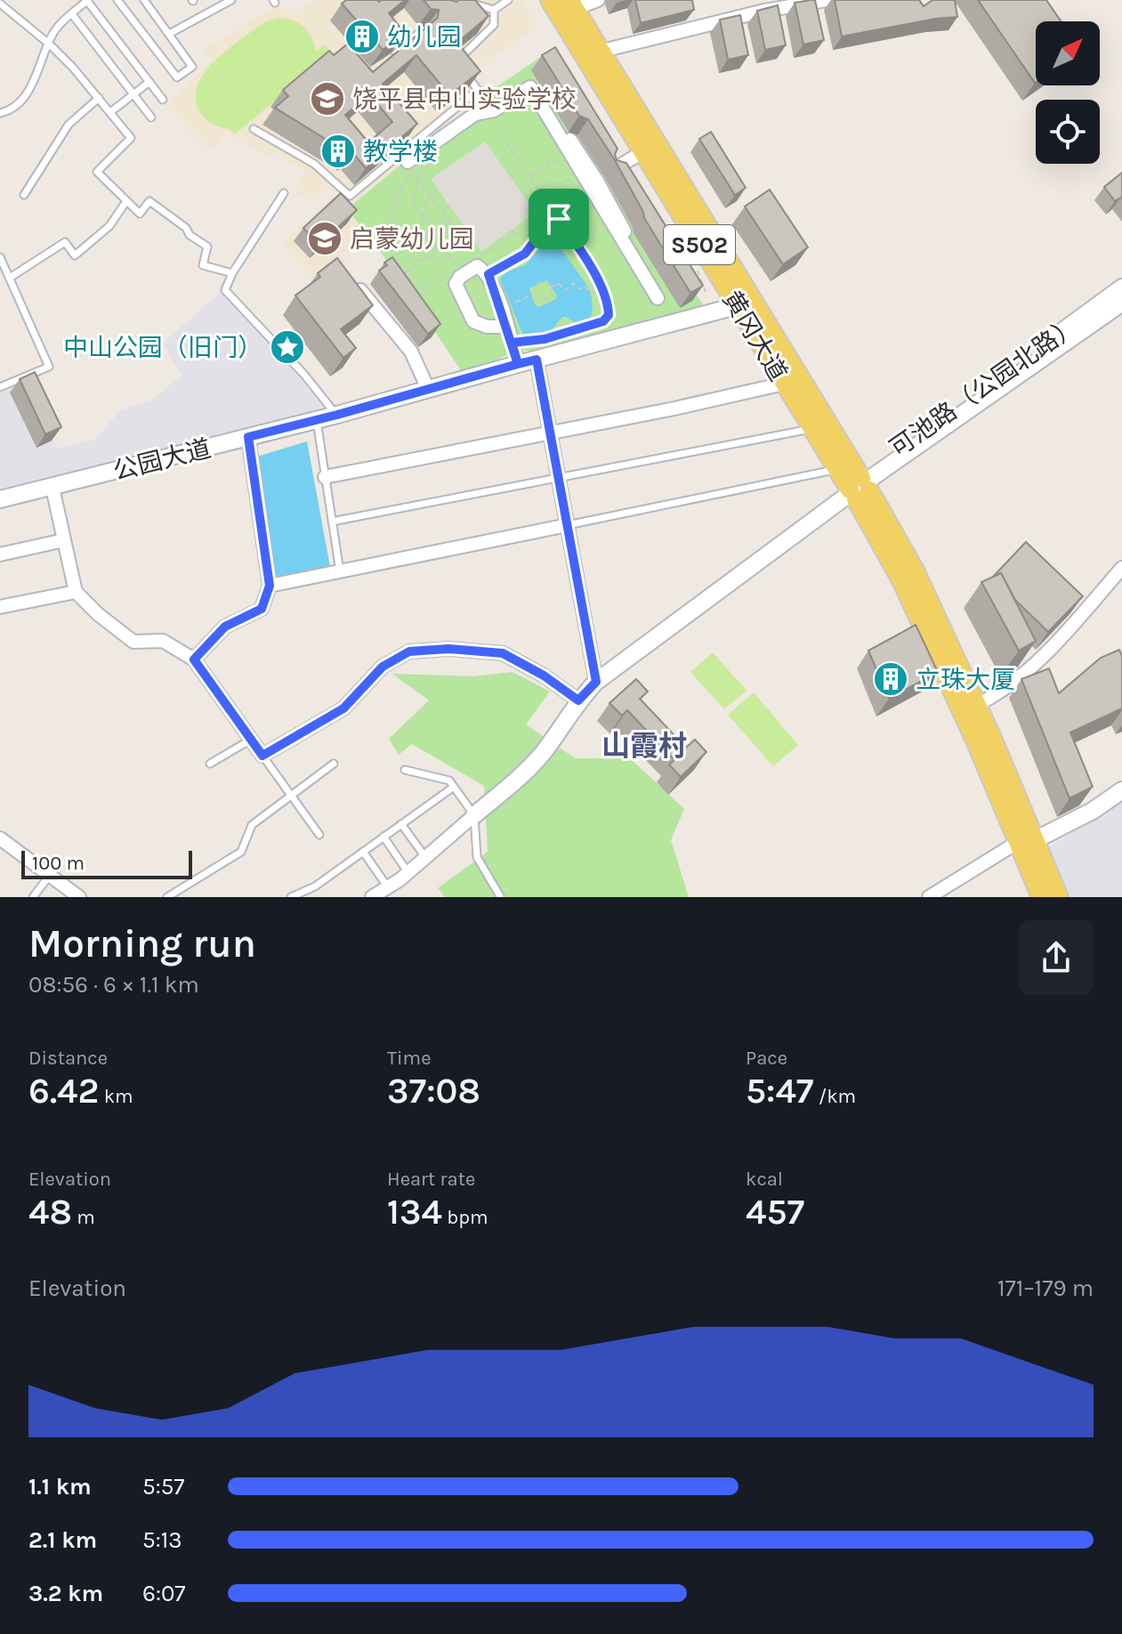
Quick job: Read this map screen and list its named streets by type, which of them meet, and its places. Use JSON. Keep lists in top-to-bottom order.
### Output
{
  "streets": {
    "main road": [
      "S502",
      "黄冈大道",
      "可池路（公园北路）",
      "公园大道"
    ]
  },
  "crossings": [
    ["黄冈大道", "可池路（公园北路）"]
  ],
  "districts": ["山霞村"],
  "places": {
    "building": ["幼儿园", "教学楼", "立珠大厦"],
    "school or university": ["饶平县中山实验学校", "启蒙幼儿园"],
    "place": ["中山公园（旧门）"]
  },
  "scale_bar": "100 m",
  "north": "top right",
  "page": {
    "scale": "100 m",
    "heading": ["Morning run", "08:56 · 6 × 1.1 km"],
    "stats": [
      ["Distance", "6.42 km"],
      ["Time", "37:08"],
      ["Pace", "5:47 /km"],
      ["Elevation", "48 m"],
      ["Heart rate", "134 bpm"],
      ["kcal", "457"]
    ],
    "chart": ["Elevation", "171–179 m"],
    "list": [
      {
        "name": "1.1 km",
        "note": "5:57"
      },
      {
        "name": "2.1 km",
        "note": "5:13"
      },
      {
        "name": "3.2 km",
        "note": "6:07"
      }
    ]
  }
}
